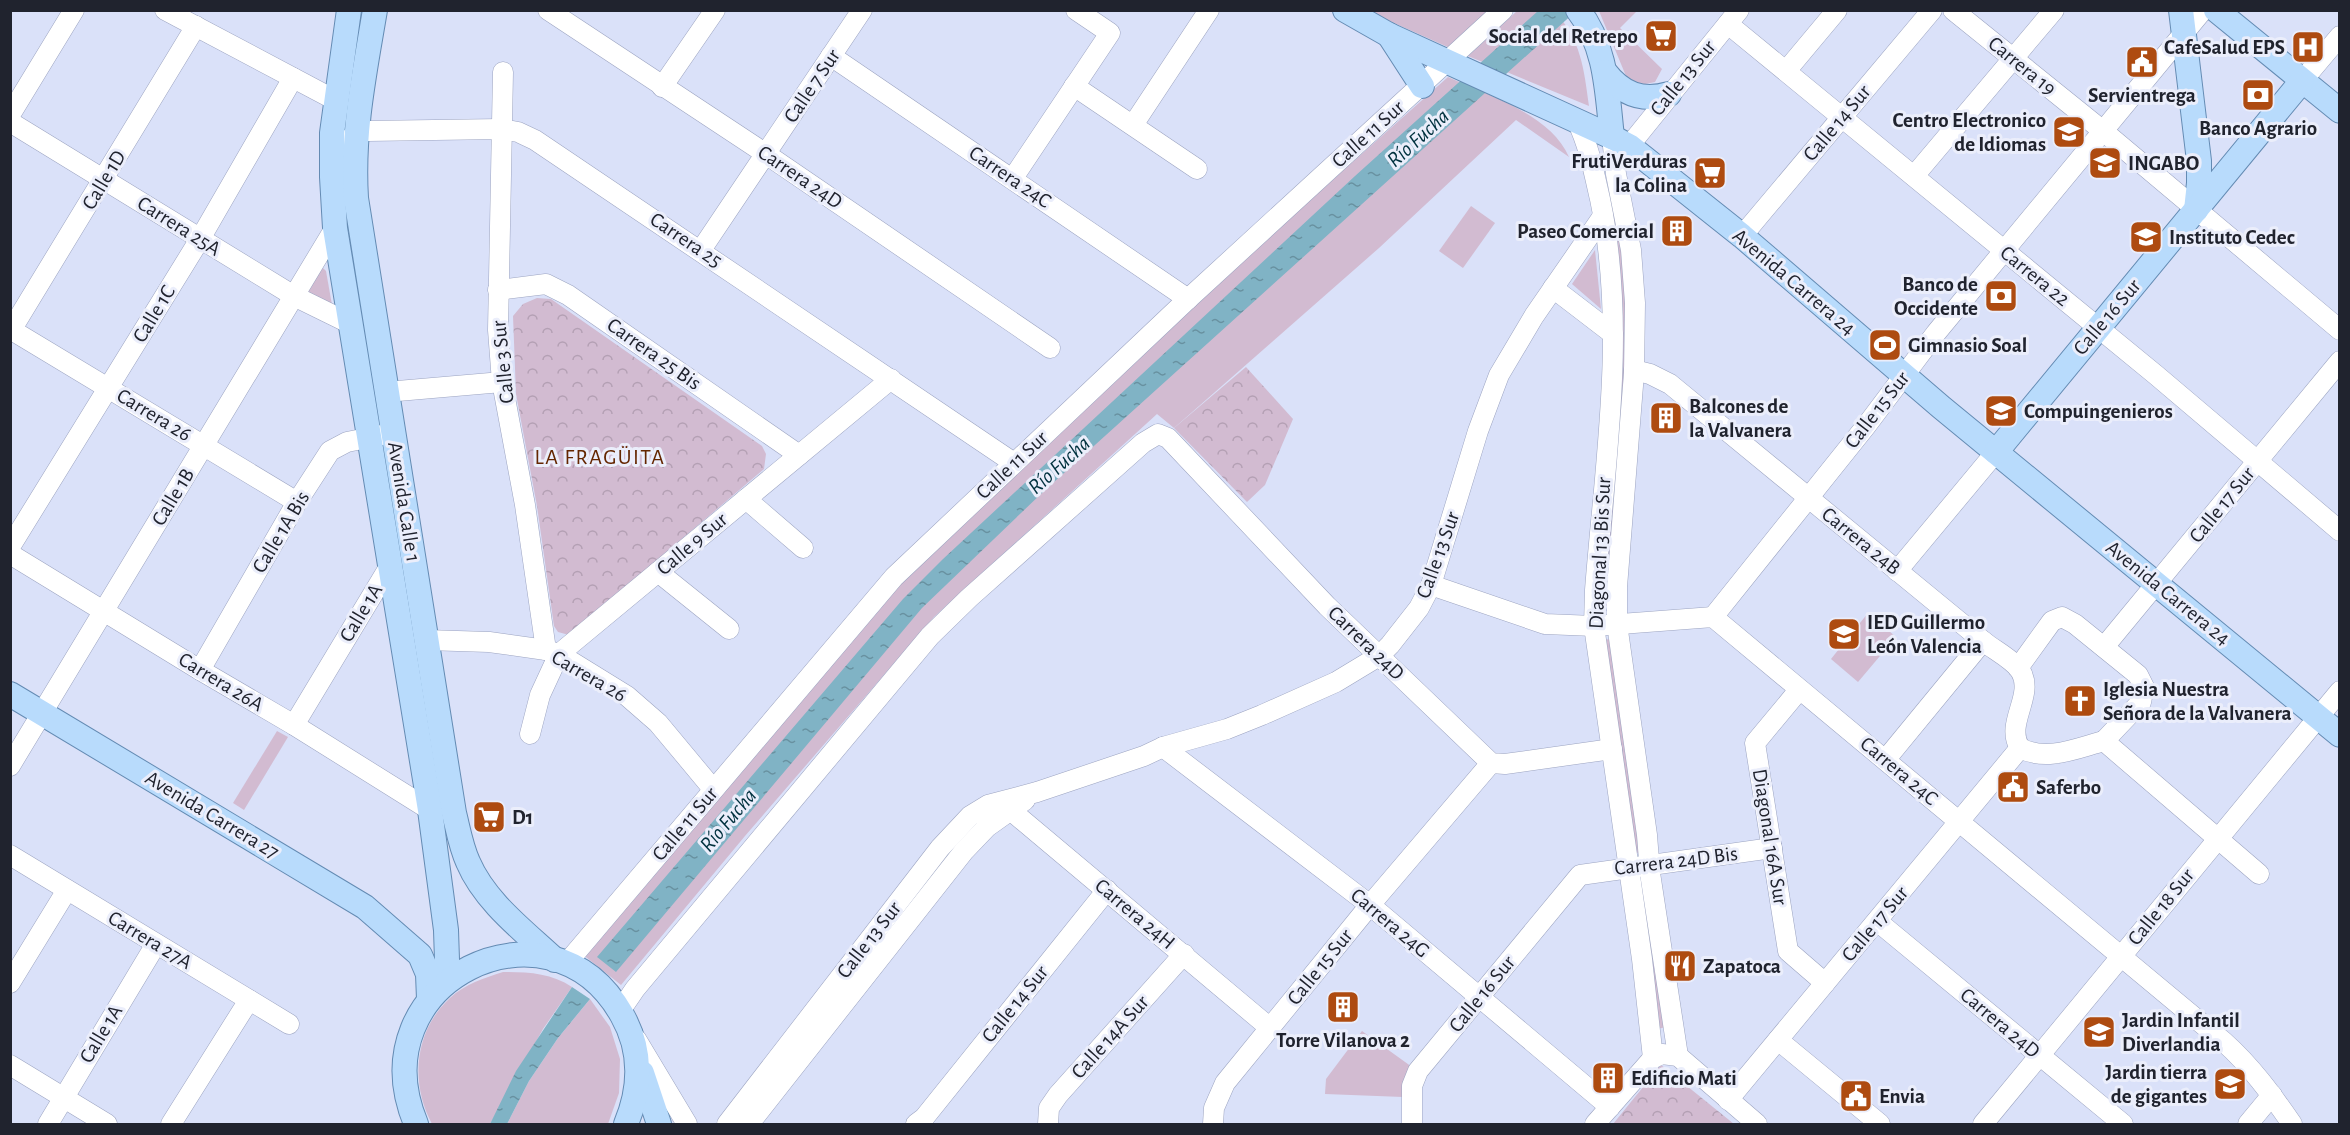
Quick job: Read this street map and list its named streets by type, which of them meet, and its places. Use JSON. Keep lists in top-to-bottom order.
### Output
{
  "streets": {
    "main road": [
      "Avenida Carrera 24",
      "Calle 16 Sur",
      "Avenida Calle 1",
      "Avenida Carrera 27"
    ],
    "street": [
      "Carrera 19",
      "Calle 13 Sur",
      "Calle 7 Sur",
      "Calle 14 Sur",
      "Calle 11 Sur",
      "Carrera 24D",
      "Carrera 24C",
      "Calle 1D",
      "Carrera 25A",
      "Carrera 25",
      "Carrera 22",
      "Calle 1C",
      "Carrera 25 Bis",
      "Calle 3 Sur",
      "Calle 15 Sur",
      "Carrera 26",
      "Calle 1B",
      "Calle 17 Sur",
      "Calle 1A Bis",
      "Carrera 24B",
      "Calle 9 Sur",
      "Diagonal 13 Bis Sur",
      "Calle 1A",
      "Carrera 26A",
      "Diagonal 16A Sur",
      "Carrera 24D Bis",
      "Calle 18 Sur",
      "Carrera 24H",
      "Carrera 24G",
      "Carrera 27A",
      "Calle 14A Sur"
    ]
  },
  "crossings": [
    ["Carrera 19", "Calle 16 Sur"],
    ["Carrera 19", "Calle 15 Sur"],
    ["Calle 13 Sur", "Carrera 24D"],
    ["Calle 13 Sur", "Carrera 22"],
    ["Calle 13 Sur", "Avenida Carrera 24"],
    ["Calle 13 Sur", "Diagonal 13 Bis Sur"],
    ["Calle 13 Sur", "Carrera 24H"],
    ["Calle 13 Sur", "Carrera 24G"],
    ["Calle 7 Sur", "Carrera 24D"],
    ["Calle 7 Sur", "Carrera 24C"],
    ["Calle 7 Sur", "Carrera 25"],
    ["Calle 14 Sur", "Carrera 22"],
    ["Calle 14 Sur", "Avenida Carrera 24"],
    ["Calle 14 Sur", "Carrera 24H"],
    ["Calle 11 Sur", "Carrera 24C"],
    ["Calle 11 Sur", "Carrera 25"],
    ["Calle 11 Sur", "Avenida Carrera 24"],
    ["Calle 11 Sur", "Carrera 26"],
    ["Calle 11 Sur", "Avenida Calle 1"],
    ["Carrera 24D", "Calle 15 Sur"],
    ["Carrera 24D", "Calle 17 Sur"],
    ["Carrera 24D", "Calle 18 Sur"],
    ["Carrera 24C", "Calle 15 Sur"],
    ["Carrera 24C", "Calle 17 Sur"],
    ["Carrera 24C", "Diagonal 16A Sur"],
    ["Carrera 24C", "Calle 18 Sur"],
    ["Calle 1D", "Carrera 25A"],
    ["Calle 1D", "Carrera 26"],
    ["Carrera 25A", "Calle 1C"],
    ["Carrera 25A", "Calle 1B"],
    ["Carrera 25A", "Avenida Calle 1"],
    ["Carrera 25", "Calle 3 Sur"],
    ["Carrera 25", "Avenida Calle 1"],
    ["Carrera 25", "Calle 9 Sur"],
    ["Carrera 22", "Calle 16 Sur"],
    ["Carrera 22", "Calle 15 Sur"],
    ["Carrera 22", "Calle 17 Sur"],
    ["Avenida Carrera 24", "Calle 16 Sur"],
    ["Avenida Carrera 24", "Calle 15 Sur"],
    ["Avenida Carrera 24", "Calle 17 Sur"],
    ["Avenida Carrera 24", "Diagonal 13 Bis Sur"],
    ["Avenida Carrera 24", "Calle 18 Sur"],
    ["Calle 1C", "Carrera 26"],
    ["Calle 16 Sur", "Carrera 24B"],
    ["Calle 16 Sur", "Carrera 24D Bis"],
    ["Calle 16 Sur", "Carrera 24G"],
    ["Carrera 25 Bis", "Calle 3 Sur"],
    ["Carrera 25 Bis", "Calle 9 Sur"],
    ["Calle 3 Sur", "Carrera 26"],
    ["Calle 3 Sur", "Calle 9 Sur"],
    ["Calle 15 Sur", "Carrera 24B"],
    ["Calle 15 Sur", "Carrera 24H"],
    ["Calle 15 Sur", "Carrera 24G"],
    ["Carrera 26", "Calle 1B"],
    ["Carrera 26", "Avenida Calle 1"],
    ["Carrera 26", "Calle 1A Bis"],
    ["Carrera 26", "Calle 9 Sur"],
    ["Calle 1B", "Avenida Calle 1"],
    ["Calle 1B", "Carrera 26A"],
    ["Calle 1B", "Avenida Carrera 27"],
    ["Avenida Calle 1", "Calle 1A Bis"],
    ["Avenida Calle 1", "Calle 1A"],
    ["Avenida Calle 1", "Carrera 26A"],
    ["Avenida Calle 1", "Avenida Carrera 27"],
    ["Calle 17 Sur", "Carrera 24B"],
    ["Calle 17 Sur", "Diagonal 16A Sur"],
    ["Calle 1A Bis", "Carrera 26A"],
    ["Carrera 24B", "Diagonal 13 Bis Sur"],
    ["Diagonal 13 Bis Sur", "Carrera 24D Bis"],
    ["Calle 1A", "Carrera 26A"],
    ["Calle 1A", "Carrera 27A"],
    ["Diagonal 16A Sur", "Carrera 24D Bis"],
    ["Carrera 24H", "Calle 14A Sur"]
  ],
  "districts": ["LA FRAGÜITA"],
  "water": ["Río Fucha"],
  "places": {
    "supermarket": ["Social del Retrepo", "FrutiVerduras la Colina", "D1"],
    "hospital": ["CafeSalud EPS"],
    "public building": ["Servientrega", "Saferbo", "Envia"],
    "bank": ["Banco Agrario", "Banco de Occidente"],
    "school or university": [
      "Centro Electronico de Idiomas",
      "INGABO",
      "Instituto Cedec",
      "Compuingenieros",
      "IED Guillermo León Valencia",
      "Jardin Infantil Diverlandia",
      "Jardin tierra de gigantes"
    ],
    "building": [
      "Paseo Comercial",
      "Balcones de la Valvanera",
      "Torre Vilanova 2",
      "Edificio Mati"
    ],
    "sports": ["Gimnasio Soal"],
    "church": ["Iglesia Nuestra Señora de la Valvanera"],
    "restaurant": ["Zapatoca"]
  }
}
